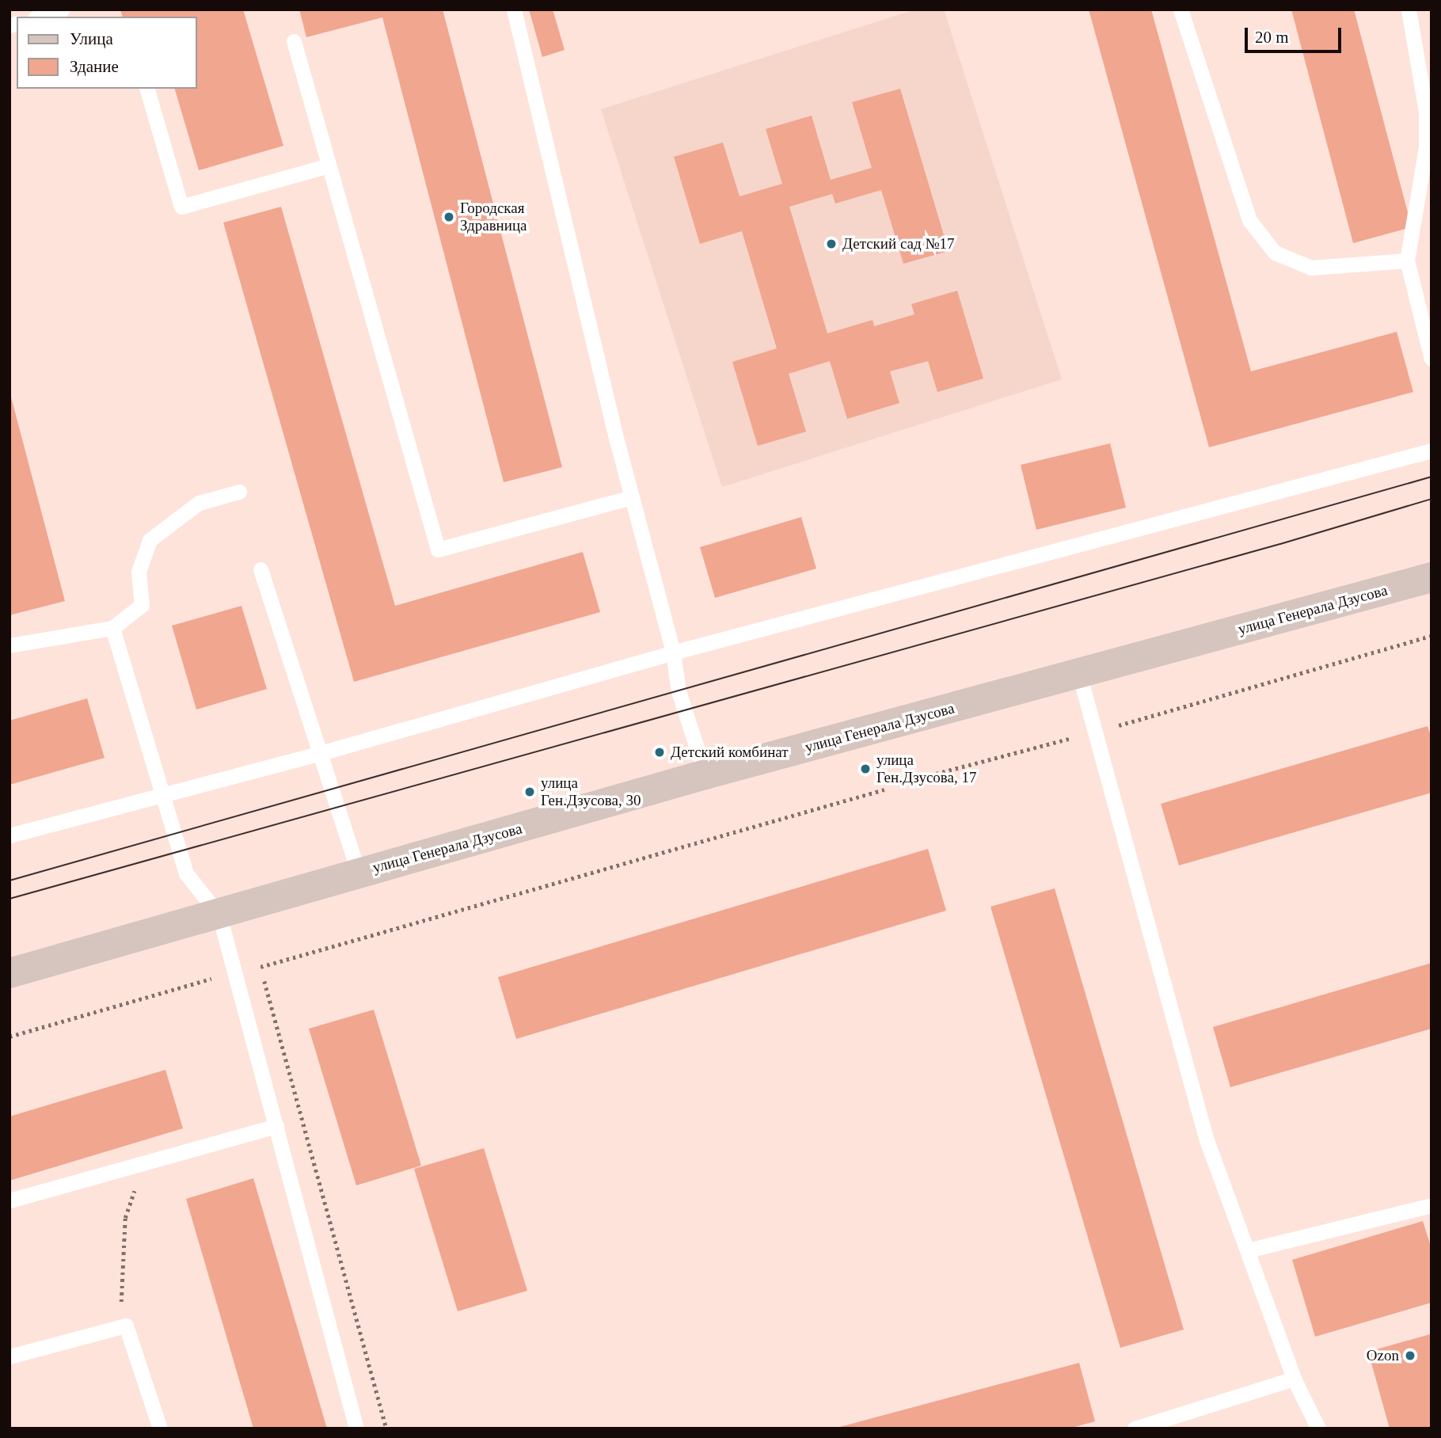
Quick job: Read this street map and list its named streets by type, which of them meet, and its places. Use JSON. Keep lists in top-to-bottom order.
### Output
{
  "streets": {
    "street": ["улица Генерала Дзусова"]
  },
  "places": [
    "Городская Здравница",
    "Детский сад №17",
    "Детский комбинат",
    "улица Ген.Дзусова, 17",
    "улица Ген.Дзусова, 30",
    "Ozon"
  ],
  "legend": ["Улица", "Здание"],
  "scale_bar": "20 m"
}
